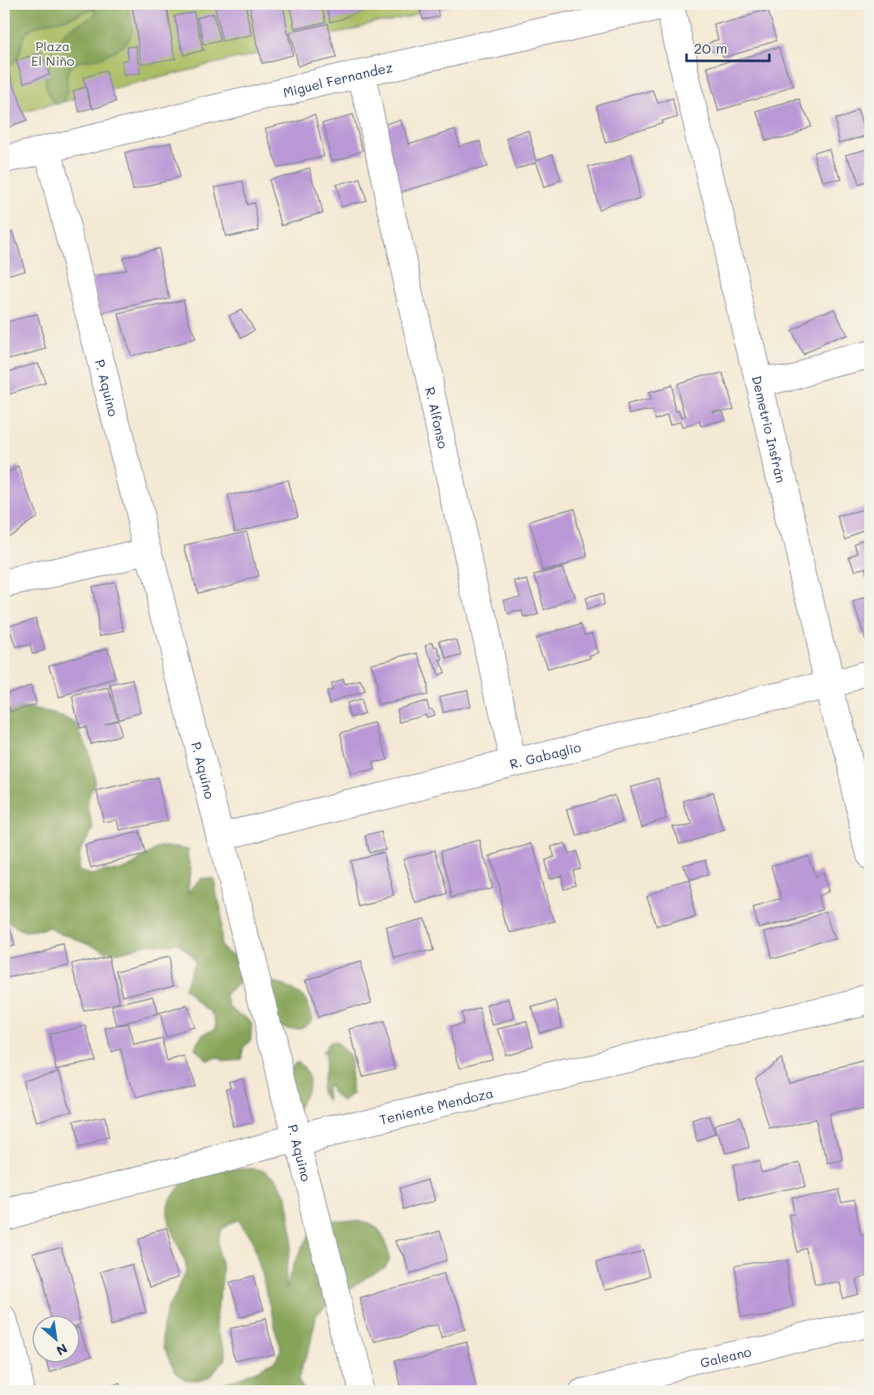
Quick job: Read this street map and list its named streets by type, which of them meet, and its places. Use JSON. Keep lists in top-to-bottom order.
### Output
{
  "streets": {
    "street": [
      "Miguel Fernandez",
      "P. Aquino",
      "R. Alfonso",
      "Demetrio Insfrán",
      "R. Gabaglio",
      "Teniente Mendoza",
      "Galeano"
    ]
  },
  "crossings": [
    ["Miguel Fernandez", "P. Aquino"],
    ["Miguel Fernandez", "R. Alfonso"],
    ["Miguel Fernandez", "Demetrio Insfrán"],
    ["P. Aquino", "R. Gabaglio"],
    ["P. Aquino", "Teniente Mendoza"],
    ["R. Alfonso", "R. Gabaglio"],
    ["Demetrio Insfrán", "R. Gabaglio"]
  ],
  "parks": ["Plaza El Niño"],
  "scale_bar": "20 m",
  "north": "bottom right"
}
